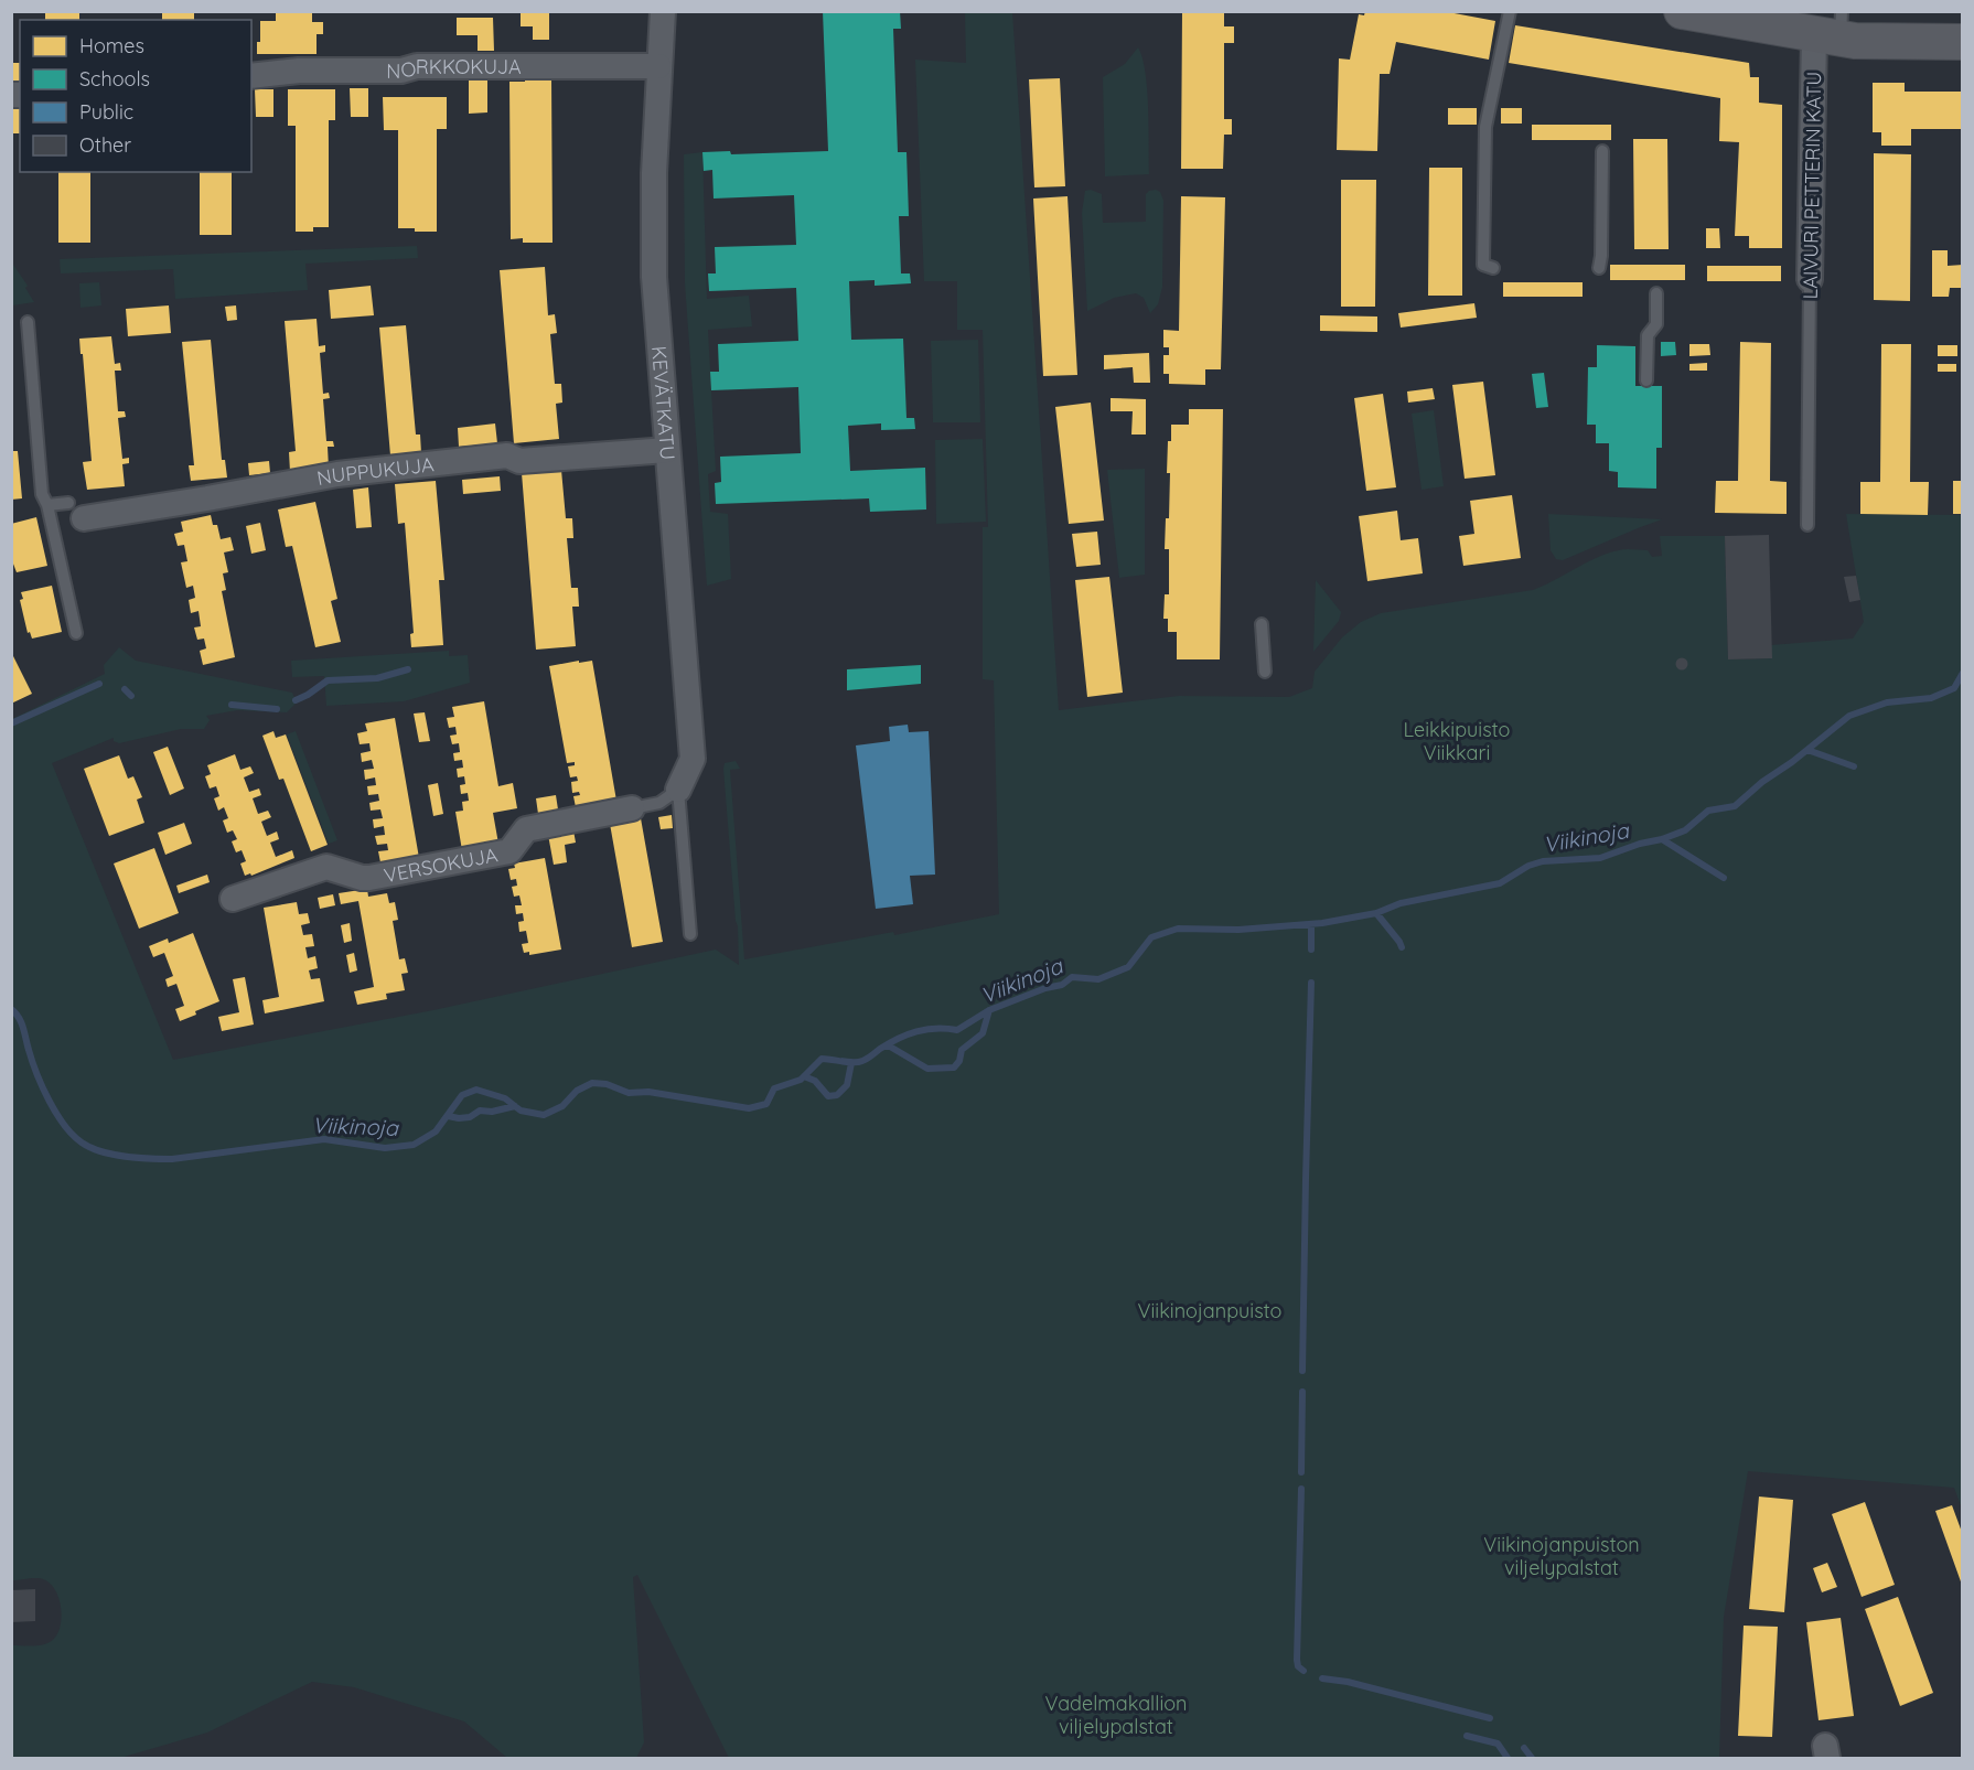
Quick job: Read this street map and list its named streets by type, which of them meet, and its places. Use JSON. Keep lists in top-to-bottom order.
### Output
{
  "streets": {
    "street": [
      "NORKKOKUJA",
      "LAIVURI PETTERIN KATU",
      "KEVÄTKATU",
      "NUPPUKUJA",
      "VERSOKUJA"
    ]
  },
  "crossings": [
    ["NORKKOKUJA", "KEVÄTKATU"],
    ["KEVÄTKATU", "NUPPUKUJA"],
    ["KEVÄTKATU", "VERSOKUJA"]
  ],
  "water": ["Viikinoja"],
  "parks": [
    "Leikkipuisto Viikkari",
    "Viikinojanpuisto",
    "Viikinojanpuiston viljelypalstat",
    "Vadelmakallion viljelypalstat"
  ],
  "legend": [
    "Homes",
    "Schools",
    "Public",
    "Other"
  ]
}
